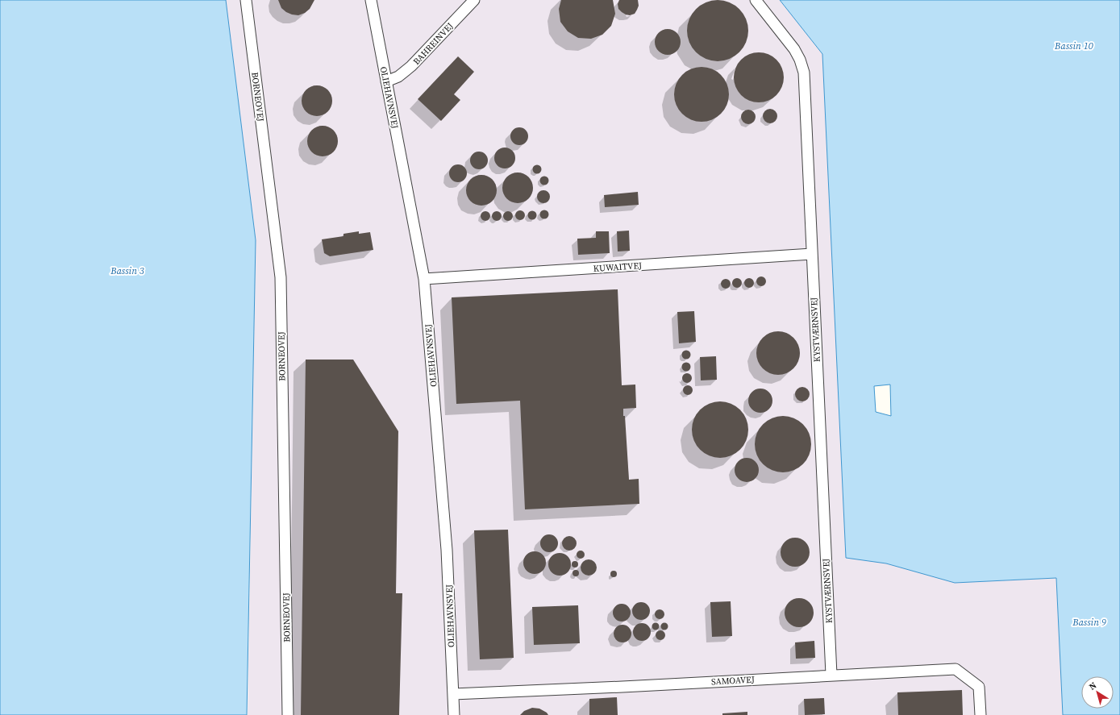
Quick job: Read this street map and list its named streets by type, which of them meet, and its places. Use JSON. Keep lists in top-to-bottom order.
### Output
{
  "streets": {
    "street": [
      "BAHREINVEJ",
      "BORNEOVEJ",
      "OLIEHAVNSVEJ",
      "KUWAITVEJ",
      "KYSTVÆRNSVEJ",
      "SAMOAVEJ"
    ]
  },
  "crossings": [
    ["BAHREINVEJ", "OLIEHAVNSVEJ"],
    ["OLIEHAVNSVEJ", "KUWAITVEJ"],
    ["OLIEHAVNSVEJ", "SAMOAVEJ"],
    ["KUWAITVEJ", "KYSTVÆRNSVEJ"],
    ["KYSTVÆRNSVEJ", "SAMOAVEJ"]
  ],
  "water": ["Bassin 10", "Bassin 3", "Bassin 9"],
  "north": "top left"
}
